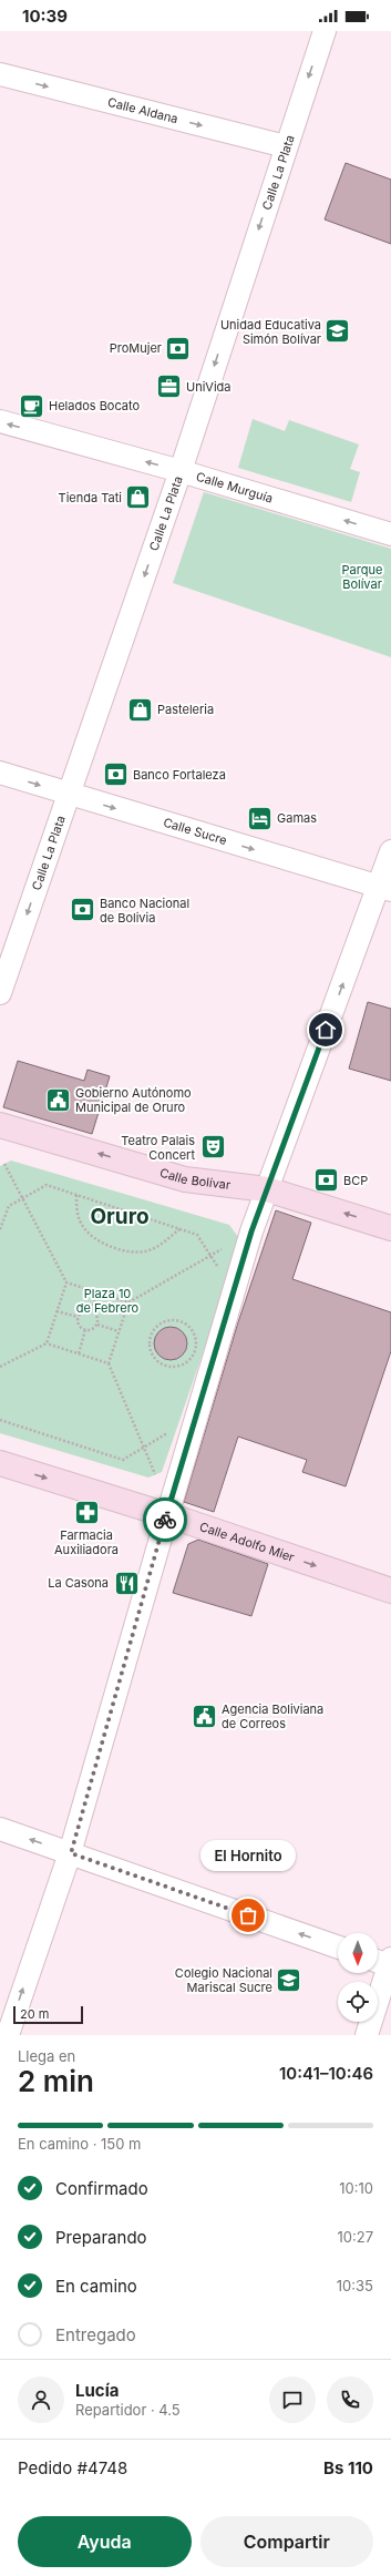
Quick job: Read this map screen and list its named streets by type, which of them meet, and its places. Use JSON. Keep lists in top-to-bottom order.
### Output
{
  "streets": {
    "main road": ["Calle Bolívar", "Calle Adolfo Mier"],
    "street": [
      "Calle Aldana",
      "Calle La Plata",
      "Calle Murguía",
      "Calle Sucre"
    ]
  },
  "crossings": [
    ["Calle Aldana", "Calle La Plata"],
    ["Calle La Plata", "Calle Murguía"],
    ["Calle La Plata", "Calle Sucre"]
  ],
  "one_way": [
    "Calle Aldana",
    "Calle La Plata",
    "Calle Murguía",
    "Calle Sucre",
    "Calle Bolívar",
    "Calle Adolfo Mier"
  ],
  "districts": ["Oruro"],
  "parks": ["Parque Bolívar", "Plaza 10 de Febrero"],
  "places": {
    "school or university": ["Unidad Educativa Simón Bolívar", "Colegio Nacional Mariscal Sucre"],
    "bank": [
      "ProMujer",
      "Banco Fortaleza",
      "Banco Nacional de Bolivia",
      "BCP"
    ],
    "office": ["UniVida"],
    "cafe": ["Helados Bocato"],
    "shop": ["Tienda Tati", "Pasteleria"],
    "hotel": ["Gamas"],
    "public building": ["Gobierno Autónomo Municipal de Oruro", "Agencia Boliviana de Correos"],
    "theatre": ["Teatro Palais Concert"],
    "pharmacy": ["Farmacia Auxiliadora"],
    "restaurant": ["La Casona"],
    "other": ["El Hornito"]
  },
  "scale_bar": "20 m",
  "north": "bottom",
  "page": {
    "status": "10:39",
    "bubble": "El Hornito",
    "scale": "20 m",
    "heading": ["2 min", "Llega en", "10:41–10:46"],
    "panel": [
      "Lucía",
      "Repartidor · 4.5",
      "Pedido #4748",
      "Bs 110"
    ],
    "bar": "En camino · 150 m",
    "list": [
      ["Confirmado", "10:10"],
      ["Preparando", "10:27"],
      ["En camino", "10:35"],
      "Entregado"
    ],
    "buttons": ["Ayuda", "Compartir"]
  }
}
